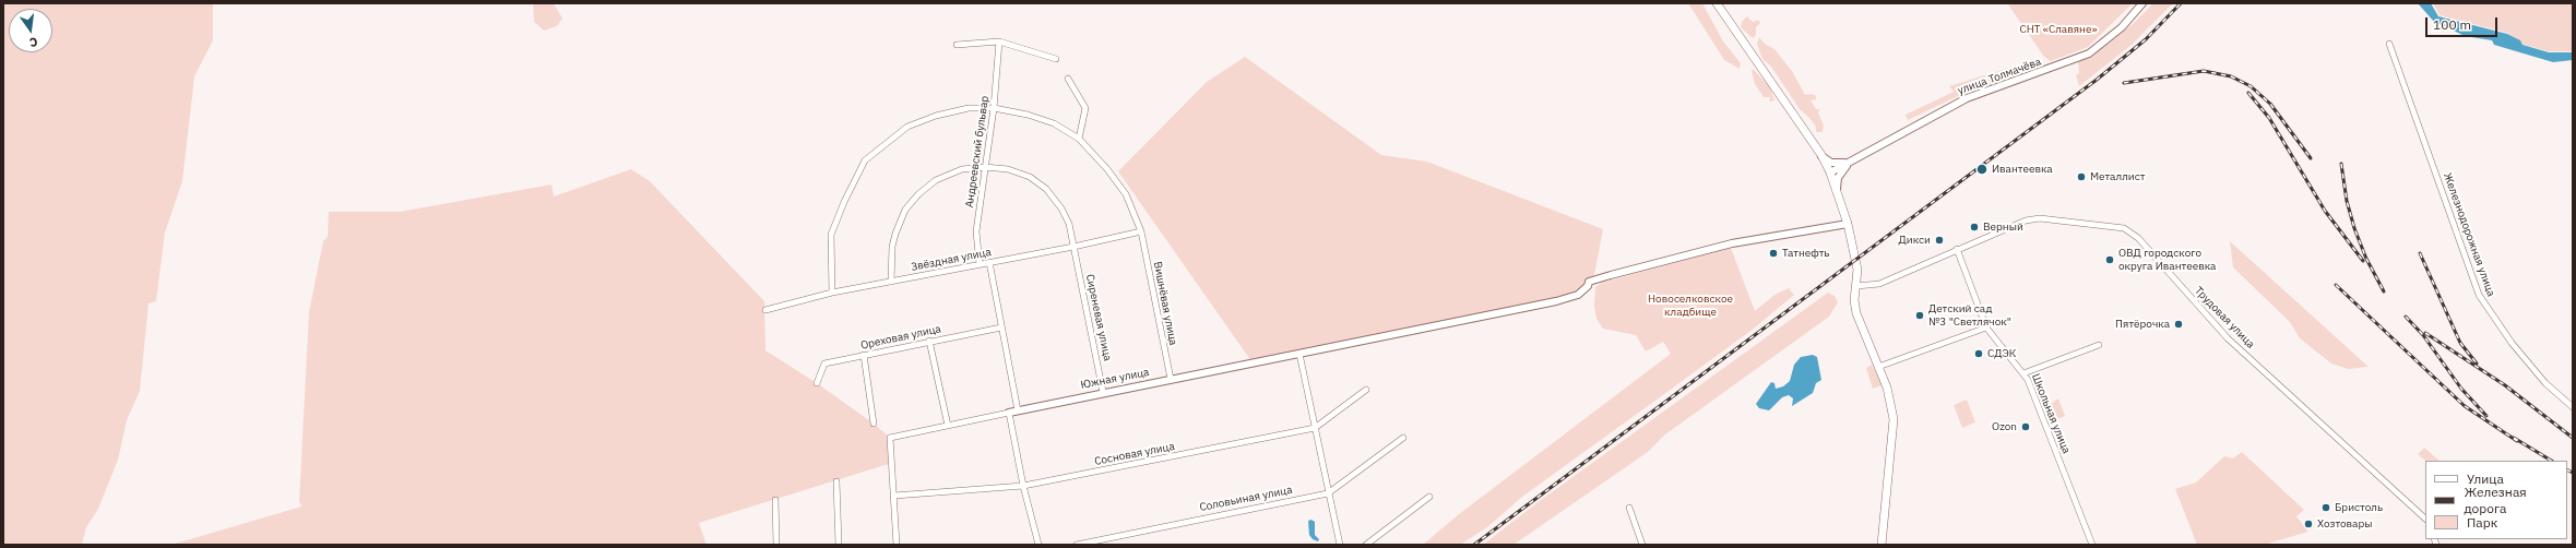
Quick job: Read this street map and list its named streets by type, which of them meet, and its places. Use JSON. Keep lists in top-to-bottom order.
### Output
{
  "streets": {
    "street": [
      "улица Толмачёва",
      "Андреевский бульвар",
      "Железнодорожная улица",
      "Звёздная улица",
      "Вишнёвая улица",
      "Сиреневая улица",
      "Трудовая улица",
      "Ореховая улица",
      "Южная улица",
      "Школьная улица",
      "Сосновая улица",
      "Соловьиная улица"
    ]
  },
  "crossings": [
    ["Андреевский бульвар", "Звёздная улица"],
    ["Андреевский бульвар", "Вишнёвая улица"],
    ["Андреевский бульвар", "Сиреневая улица"],
    ["Звёздная улица", "Вишнёвая улица"],
    ["Звёздная улица", "Сиреневая улица"],
    ["Вишнёвая улица", "Южная улица"],
    ["Сиреневая улица", "Южная улица"],
    ["Трудовая улица", "Школьная улица"],
    ["Южная улица", "Сосновая улица"]
  ],
  "parks": ["СНТ «Славяне»", "Новоселковское кладбище"],
  "places": [
    "Ивантеевка",
    "Металлист",
    "Верный",
    "Дикси",
    "Татнефть",
    "ОВД городского округа Ивантеевка",
    "Детский сад №3 \"Светлячок\"",
    "Пятёрочка",
    "СДЭК",
    "Ozon",
    "Бристоль",
    "Хозтовары"
  ],
  "legend": ["Улица", "Железная дорога", "Парк"],
  "scale_bar": "100 m",
  "north": "bottom"
}
